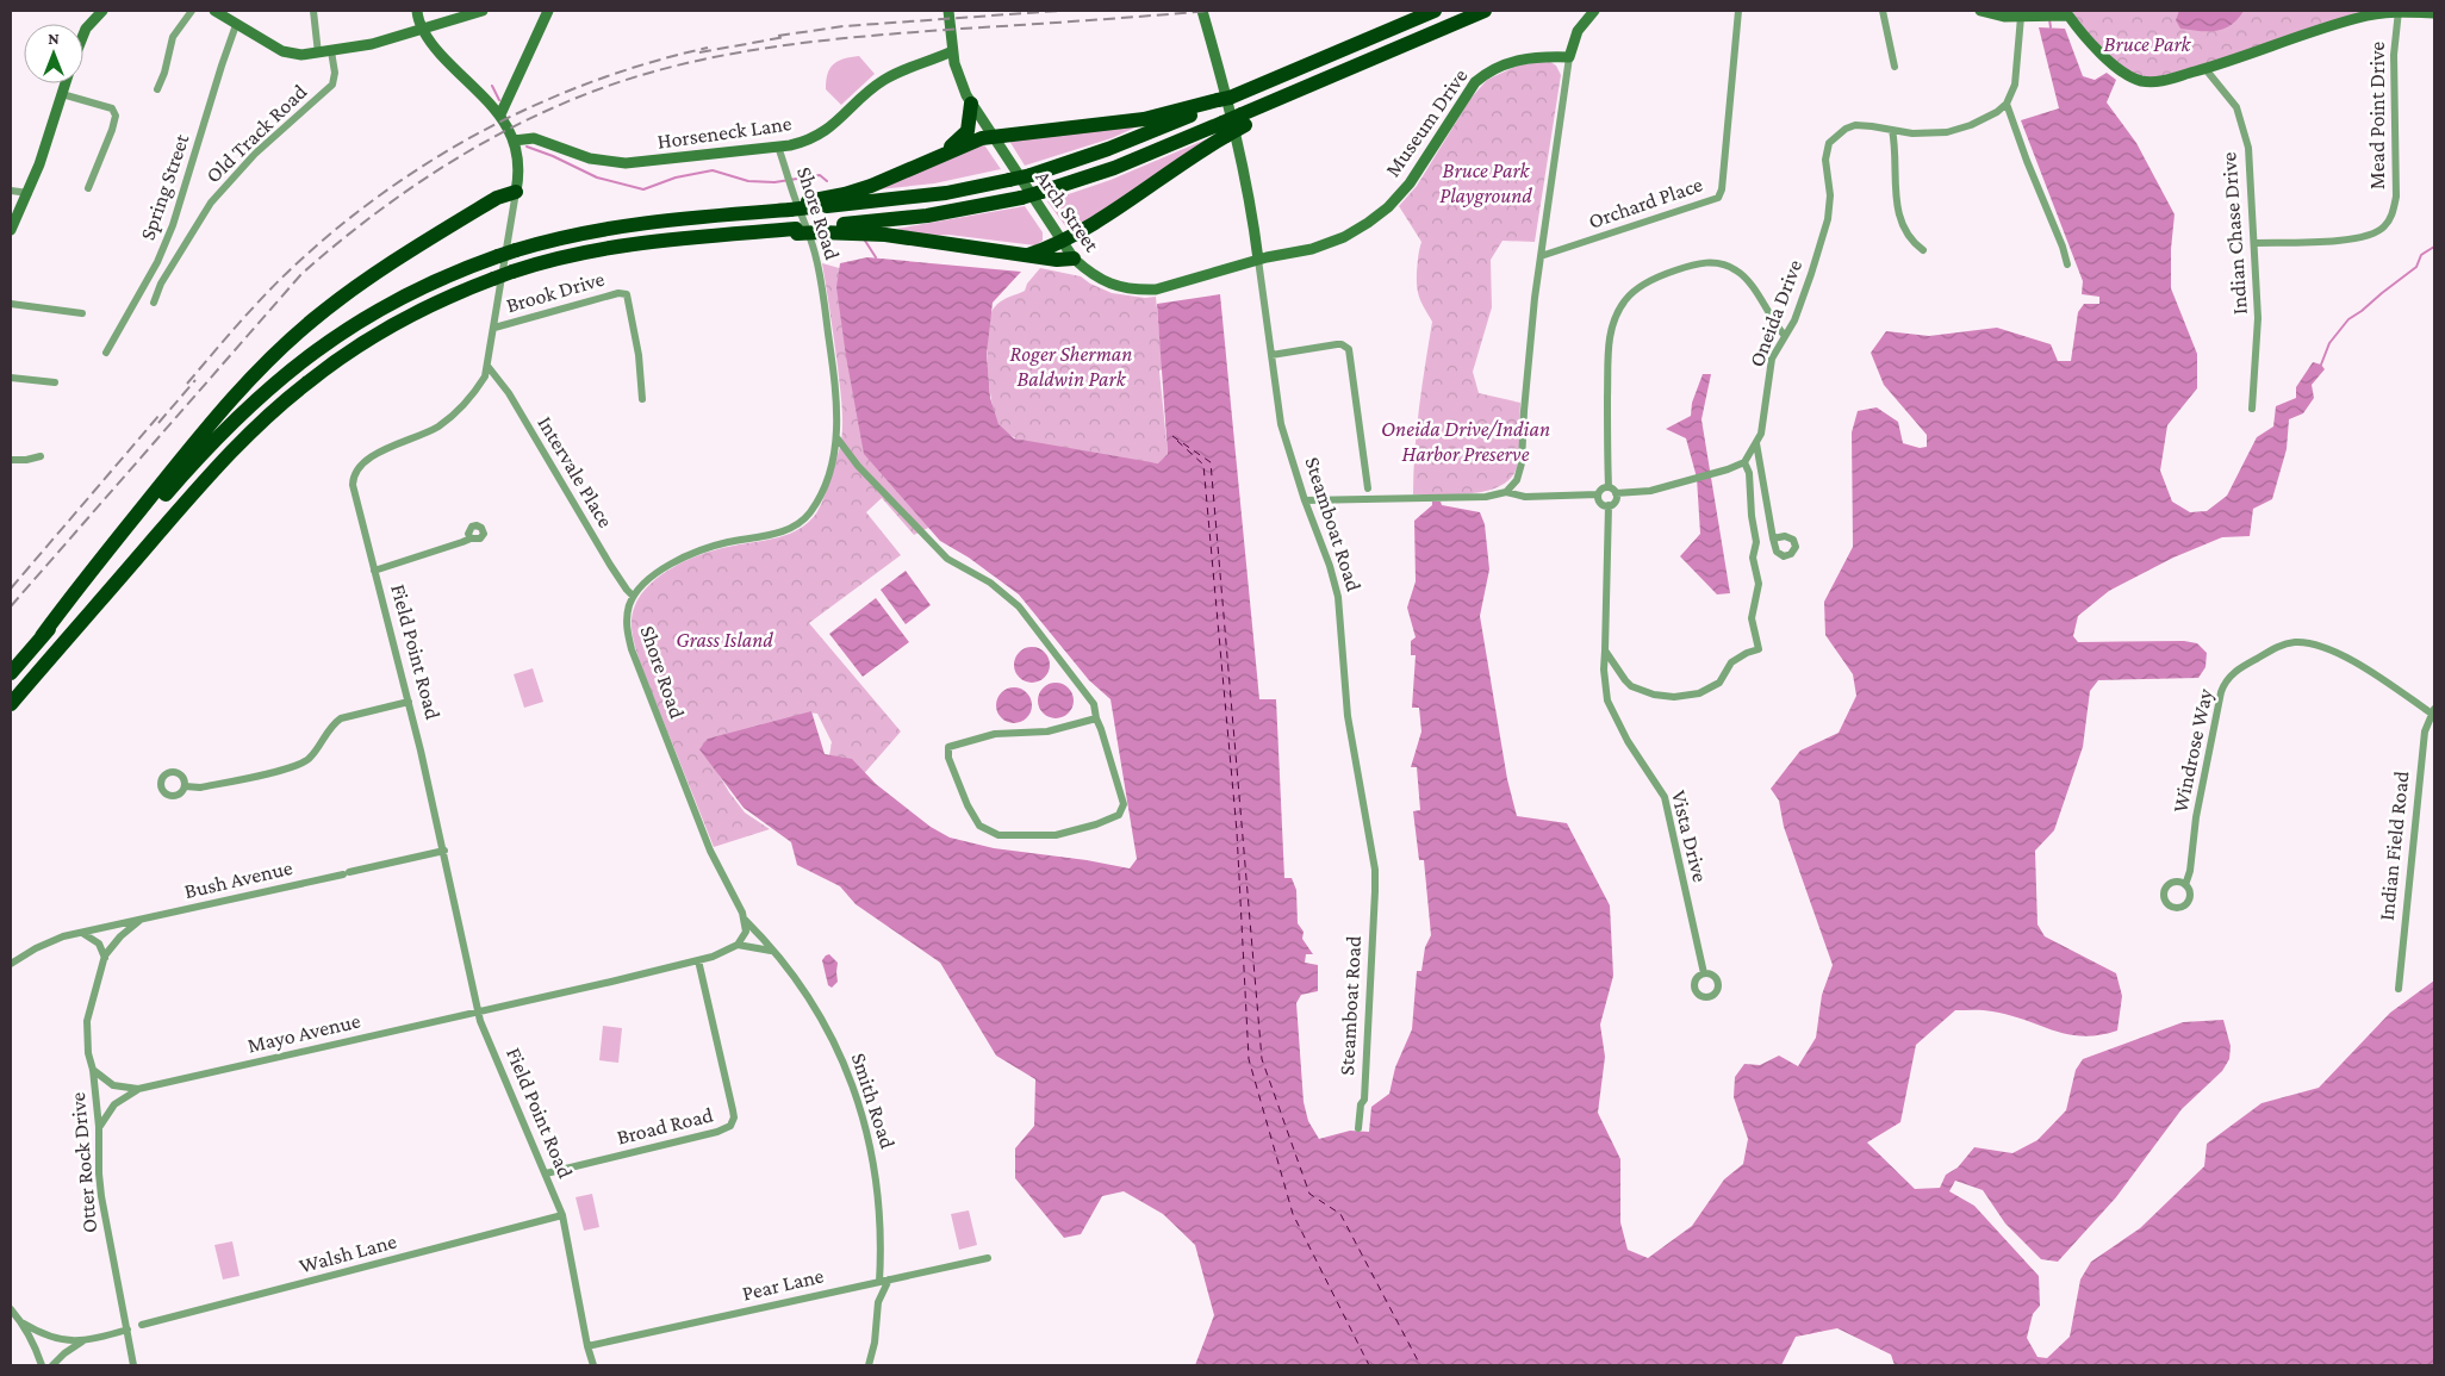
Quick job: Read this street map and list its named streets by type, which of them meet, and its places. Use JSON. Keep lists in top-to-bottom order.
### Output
{
  "streets": {
    "main road": [
      "Museum Drive",
      "Horseneck Lane",
      "Arch Street",
      "Steamboat Road",
      "Field Point Road"
    ],
    "street": [
      "Mead Point Drive",
      "Old Track Road",
      "Spring Street",
      "Orchard Place",
      "Shore Road",
      "Indian Chase Drive",
      "Brook Drive",
      "Oneida Drive",
      "Intervale Place",
      "Windrose Way",
      "Vista Drive",
      "Indian Field Road",
      "Bush Avenue",
      "Mayo Avenue",
      "Smith Road",
      "Broad Road",
      "Otter Rock Drive",
      "Walsh Lane",
      "Pear Lane"
    ]
  },
  "crossings": [
    ["Mead Point Drive", "Indian Chase Drive"],
    ["Museum Drive", "Arch Street"],
    ["Museum Drive", "Steamboat Road"],
    ["Horseneck Lane", "Arch Street"],
    ["Horseneck Lane", "Shore Road"],
    ["Horseneck Lane", "Field Point Road"],
    ["Arch Street", "Steamboat Road"],
    ["Shore Road", "Intervale Place"],
    ["Shore Road", "Smith Road"],
    ["Brook Drive", "Field Point Road"],
    ["Intervale Place", "Field Point Road"],
    ["Field Point Road", "Bush Avenue"],
    ["Field Point Road", "Mayo Avenue"],
    ["Field Point Road", "Broad Road"],
    ["Field Point Road", "Walsh Lane"],
    ["Field Point Road", "Pear Lane"],
    ["Windrose Way", "Indian Field Road"],
    ["Bush Avenue", "Otter Rock Drive"],
    ["Mayo Avenue", "Otter Rock Drive"],
    ["Smith Road", "Pear Lane"]
  ],
  "parks": [
    "Bruce Park",
    "Bruce Park Playground",
    "Roger Sherman Baldwin Park",
    "Oneida Drive/Indian Harbor Preserve",
    "Grass Island"
  ],
  "north": "top"
}
